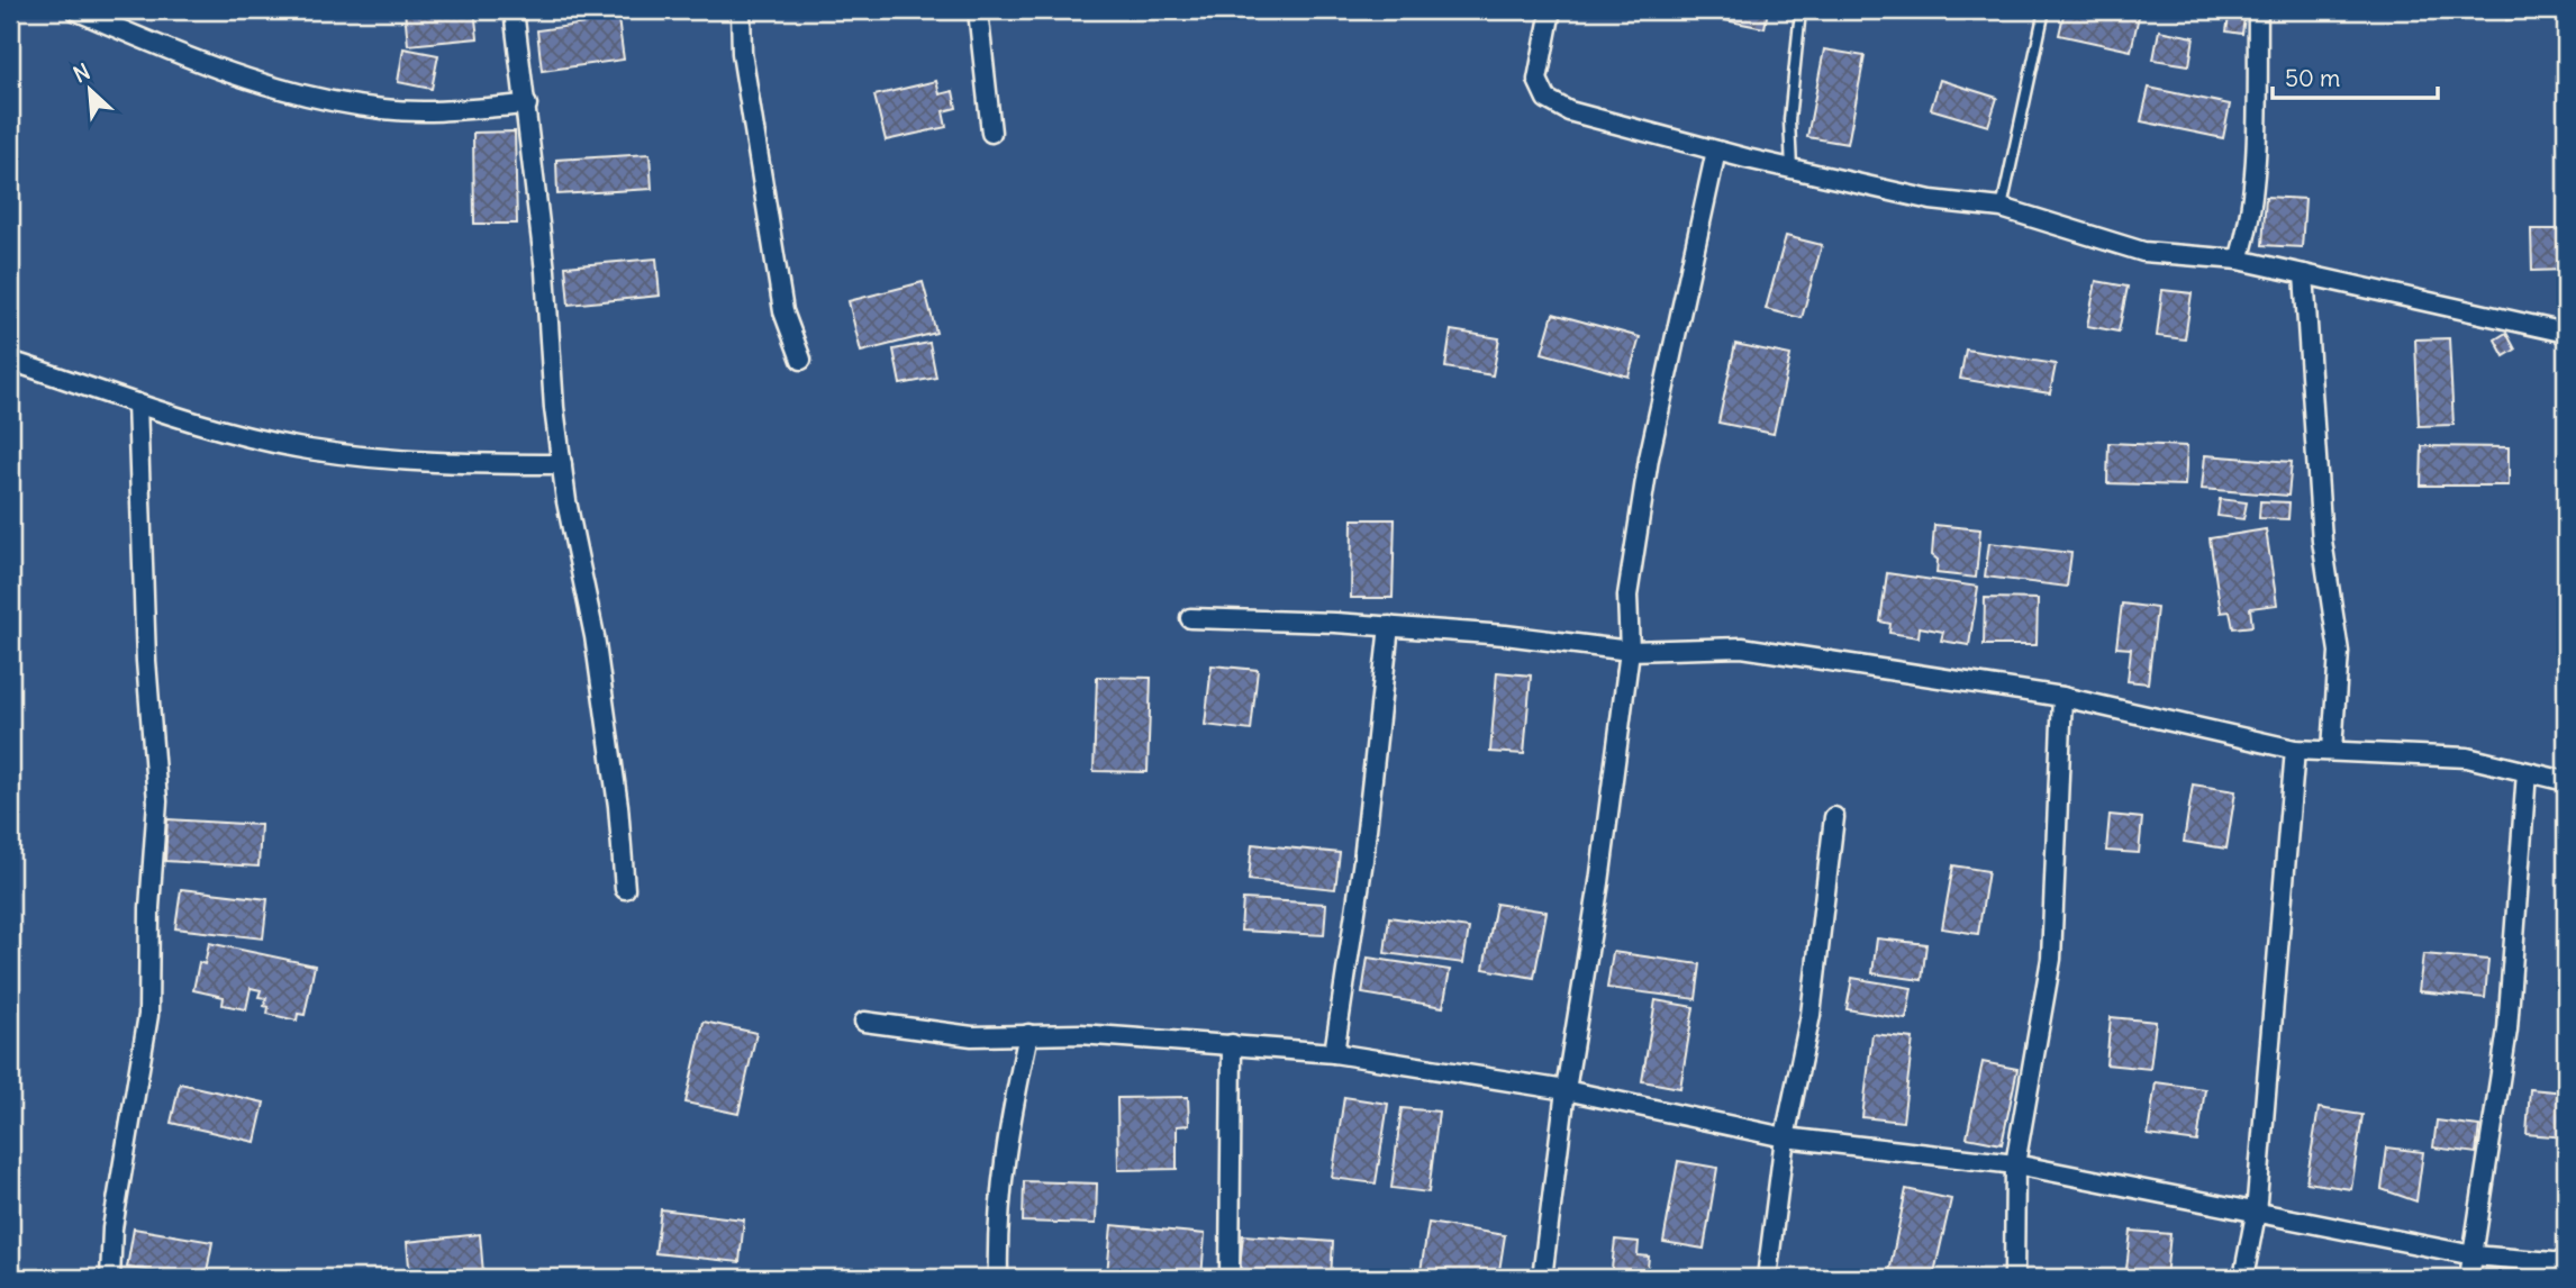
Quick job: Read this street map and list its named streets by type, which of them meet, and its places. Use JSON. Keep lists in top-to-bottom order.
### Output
{
  "scale_bar": "50 m",
  "north": "top left"
}
